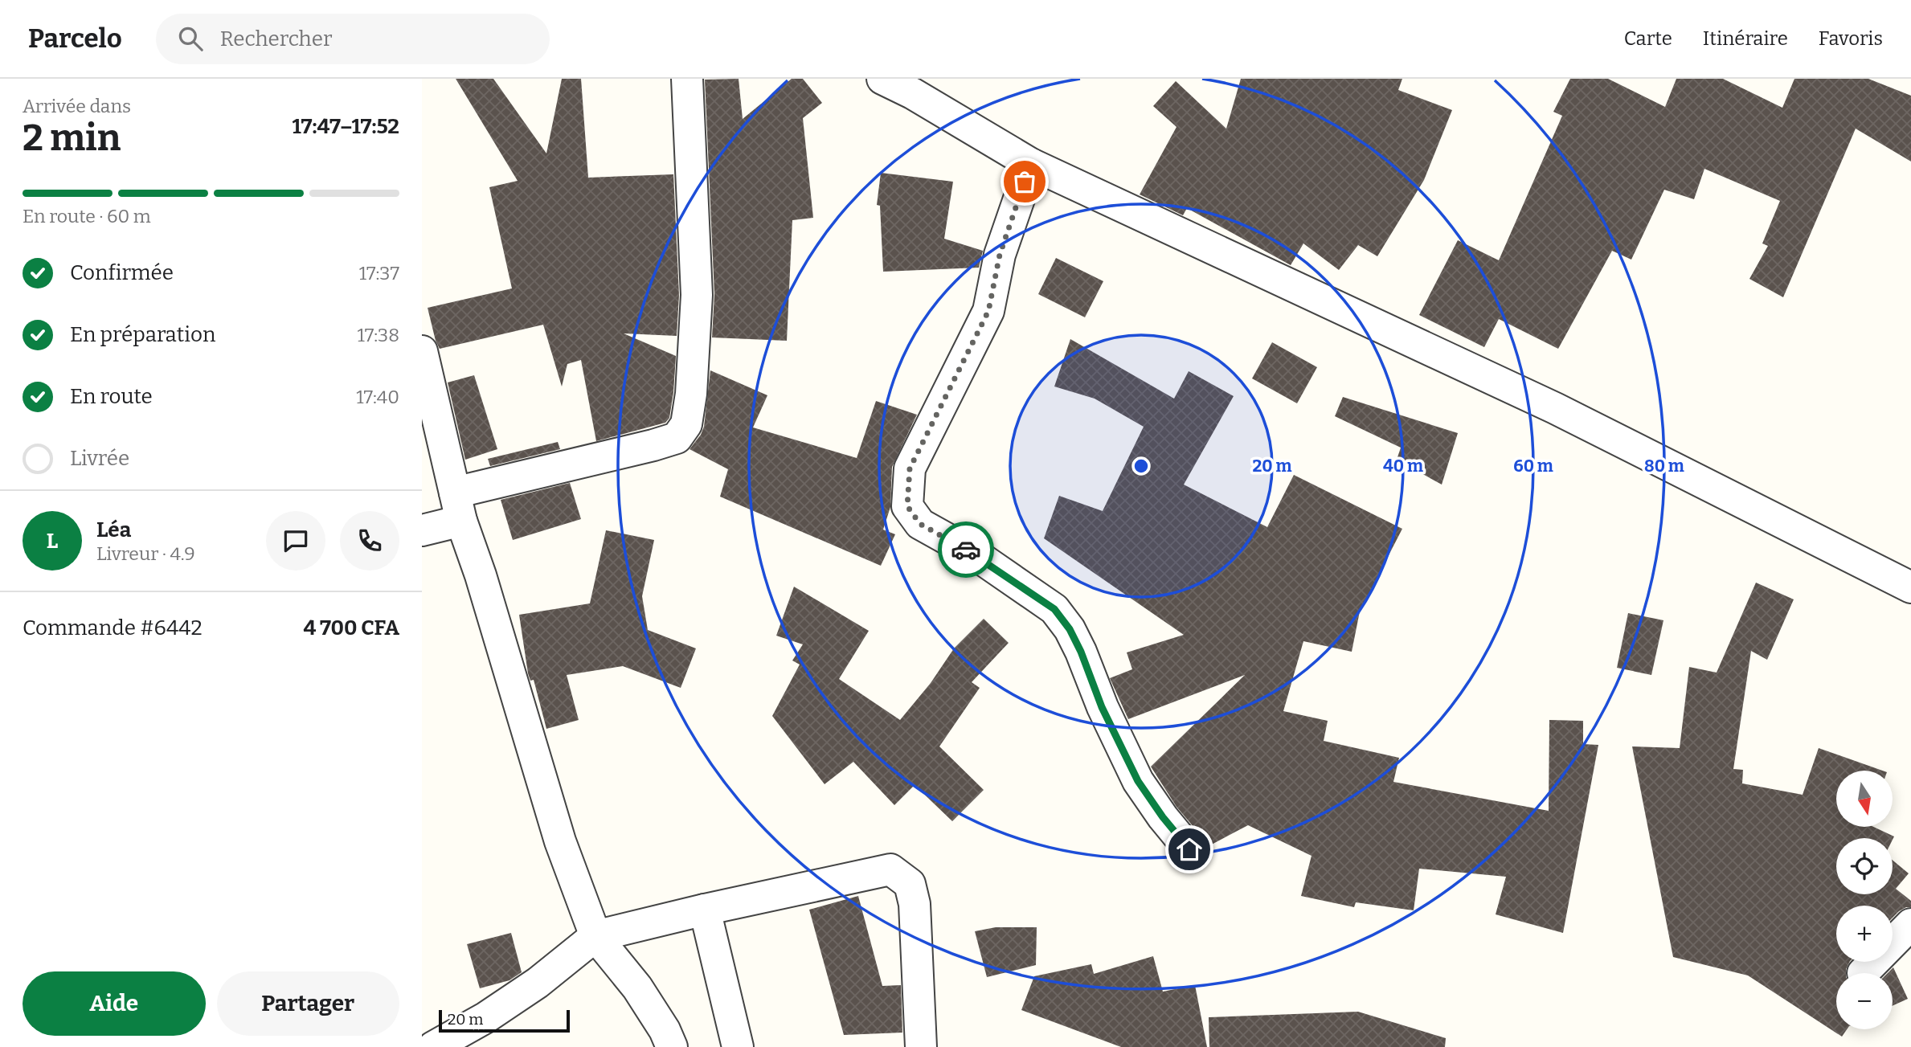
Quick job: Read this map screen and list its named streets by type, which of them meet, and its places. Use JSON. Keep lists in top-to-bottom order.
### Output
{
  "scale_bar": "20 m",
  "north": "bottom",
  "page": {
    "header": "Parcelo",
    "search": "Rechercher",
    "nav": ["Carte", "Itinéraire", "Favoris"],
    "heading": ["2 min", "Arrivée dans", "17:47–17:52"],
    "panel": [
      "Léa",
      "Livreur · 4.9",
      "Commande #6442",
      "4 700 CFA"
    ],
    "bar": "En route · 60 m",
    "list": [
      ["Confirmée", "17:37"],
      ["En préparation", "17:38"],
      ["En route", "17:40"],
      "Livrée"
    ],
    "round": "L",
    "map_buttons": ["+", "−"],
    "buttons": ["Aide", "Partager"],
    "scale": "20 m"
  },
  "rings": [
    "20 m",
    "40 m",
    "60 m",
    "80 m"
  ]
}
